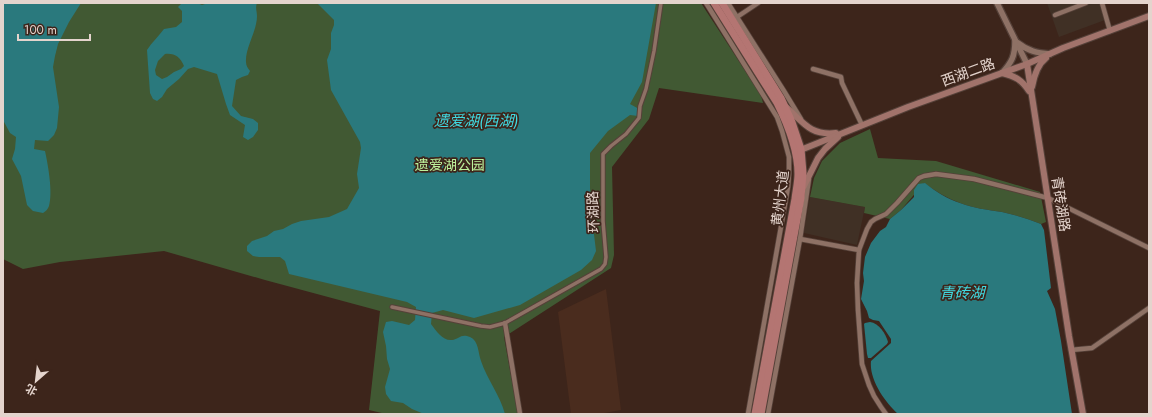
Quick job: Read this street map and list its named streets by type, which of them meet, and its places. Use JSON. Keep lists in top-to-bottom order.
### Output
{
  "streets": {
    "main road": ["西湖二路", "黄州大道", "青砖湖路"],
    "street": ["环湖路"]
  },
  "crossings": [
    ["西湖二路", "黄州大道"],
    ["西湖二路", "青砖湖路"]
  ],
  "water": ["遗爱湖(西湖)", "青砖湖"],
  "parks": ["遗爱湖公园"],
  "scale_bar": "100 m",
  "north": "bottom left"
}
